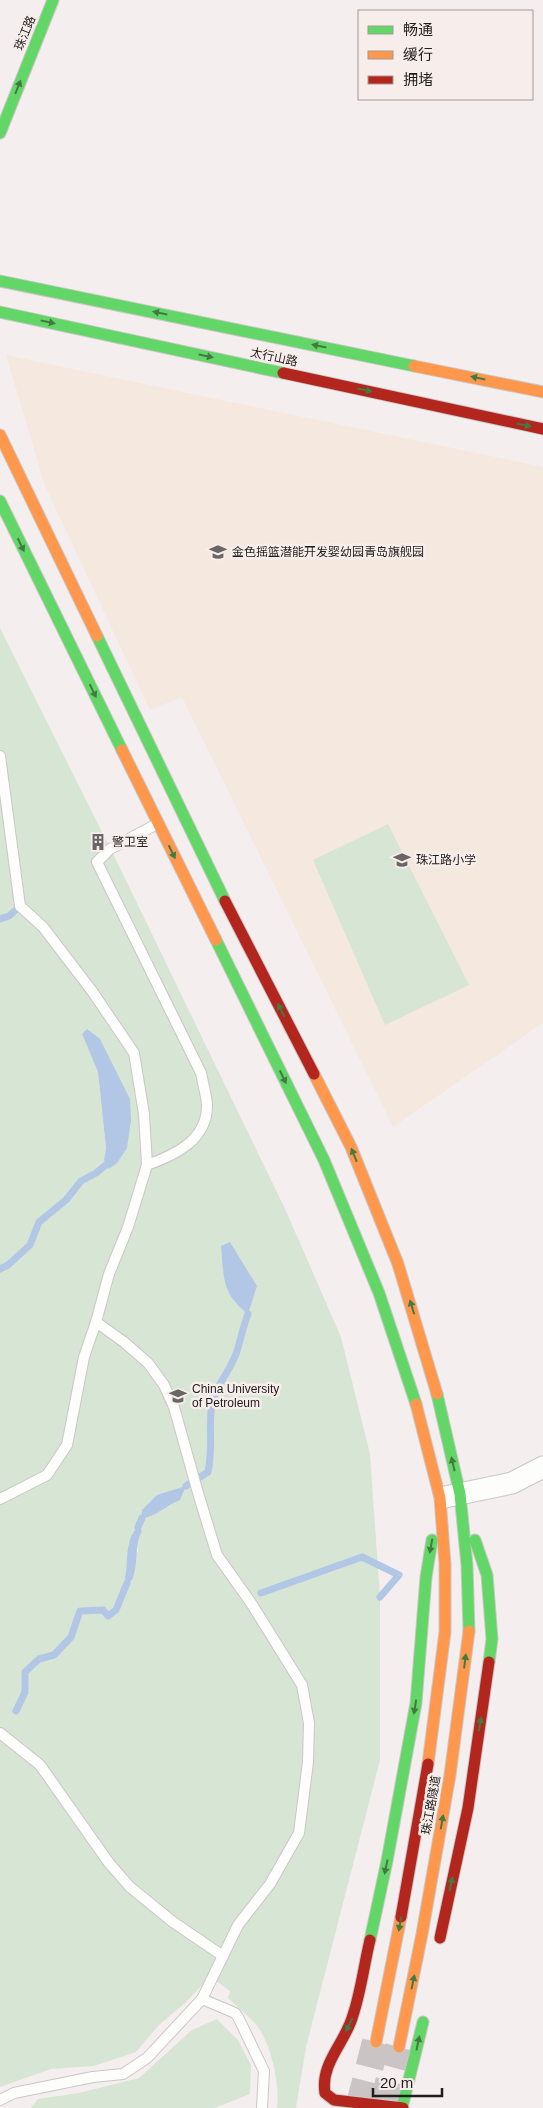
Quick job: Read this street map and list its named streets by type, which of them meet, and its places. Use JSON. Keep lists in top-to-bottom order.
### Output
{
  "streets": {
    "main road": ["珠江路", "太行山路", "珠江路隧道"]
  },
  "one_way": ["珠江路"],
  "places": {
    "school or university": ["金色摇篮潜能开发婴幼园青岛旗舰园", "珠江路小学", "China University of Petroleum"],
    "building": ["警卫室"]
  },
  "legend": ["畅通", "缓行", "拥堵"],
  "scale_bar": "20 m"
}
